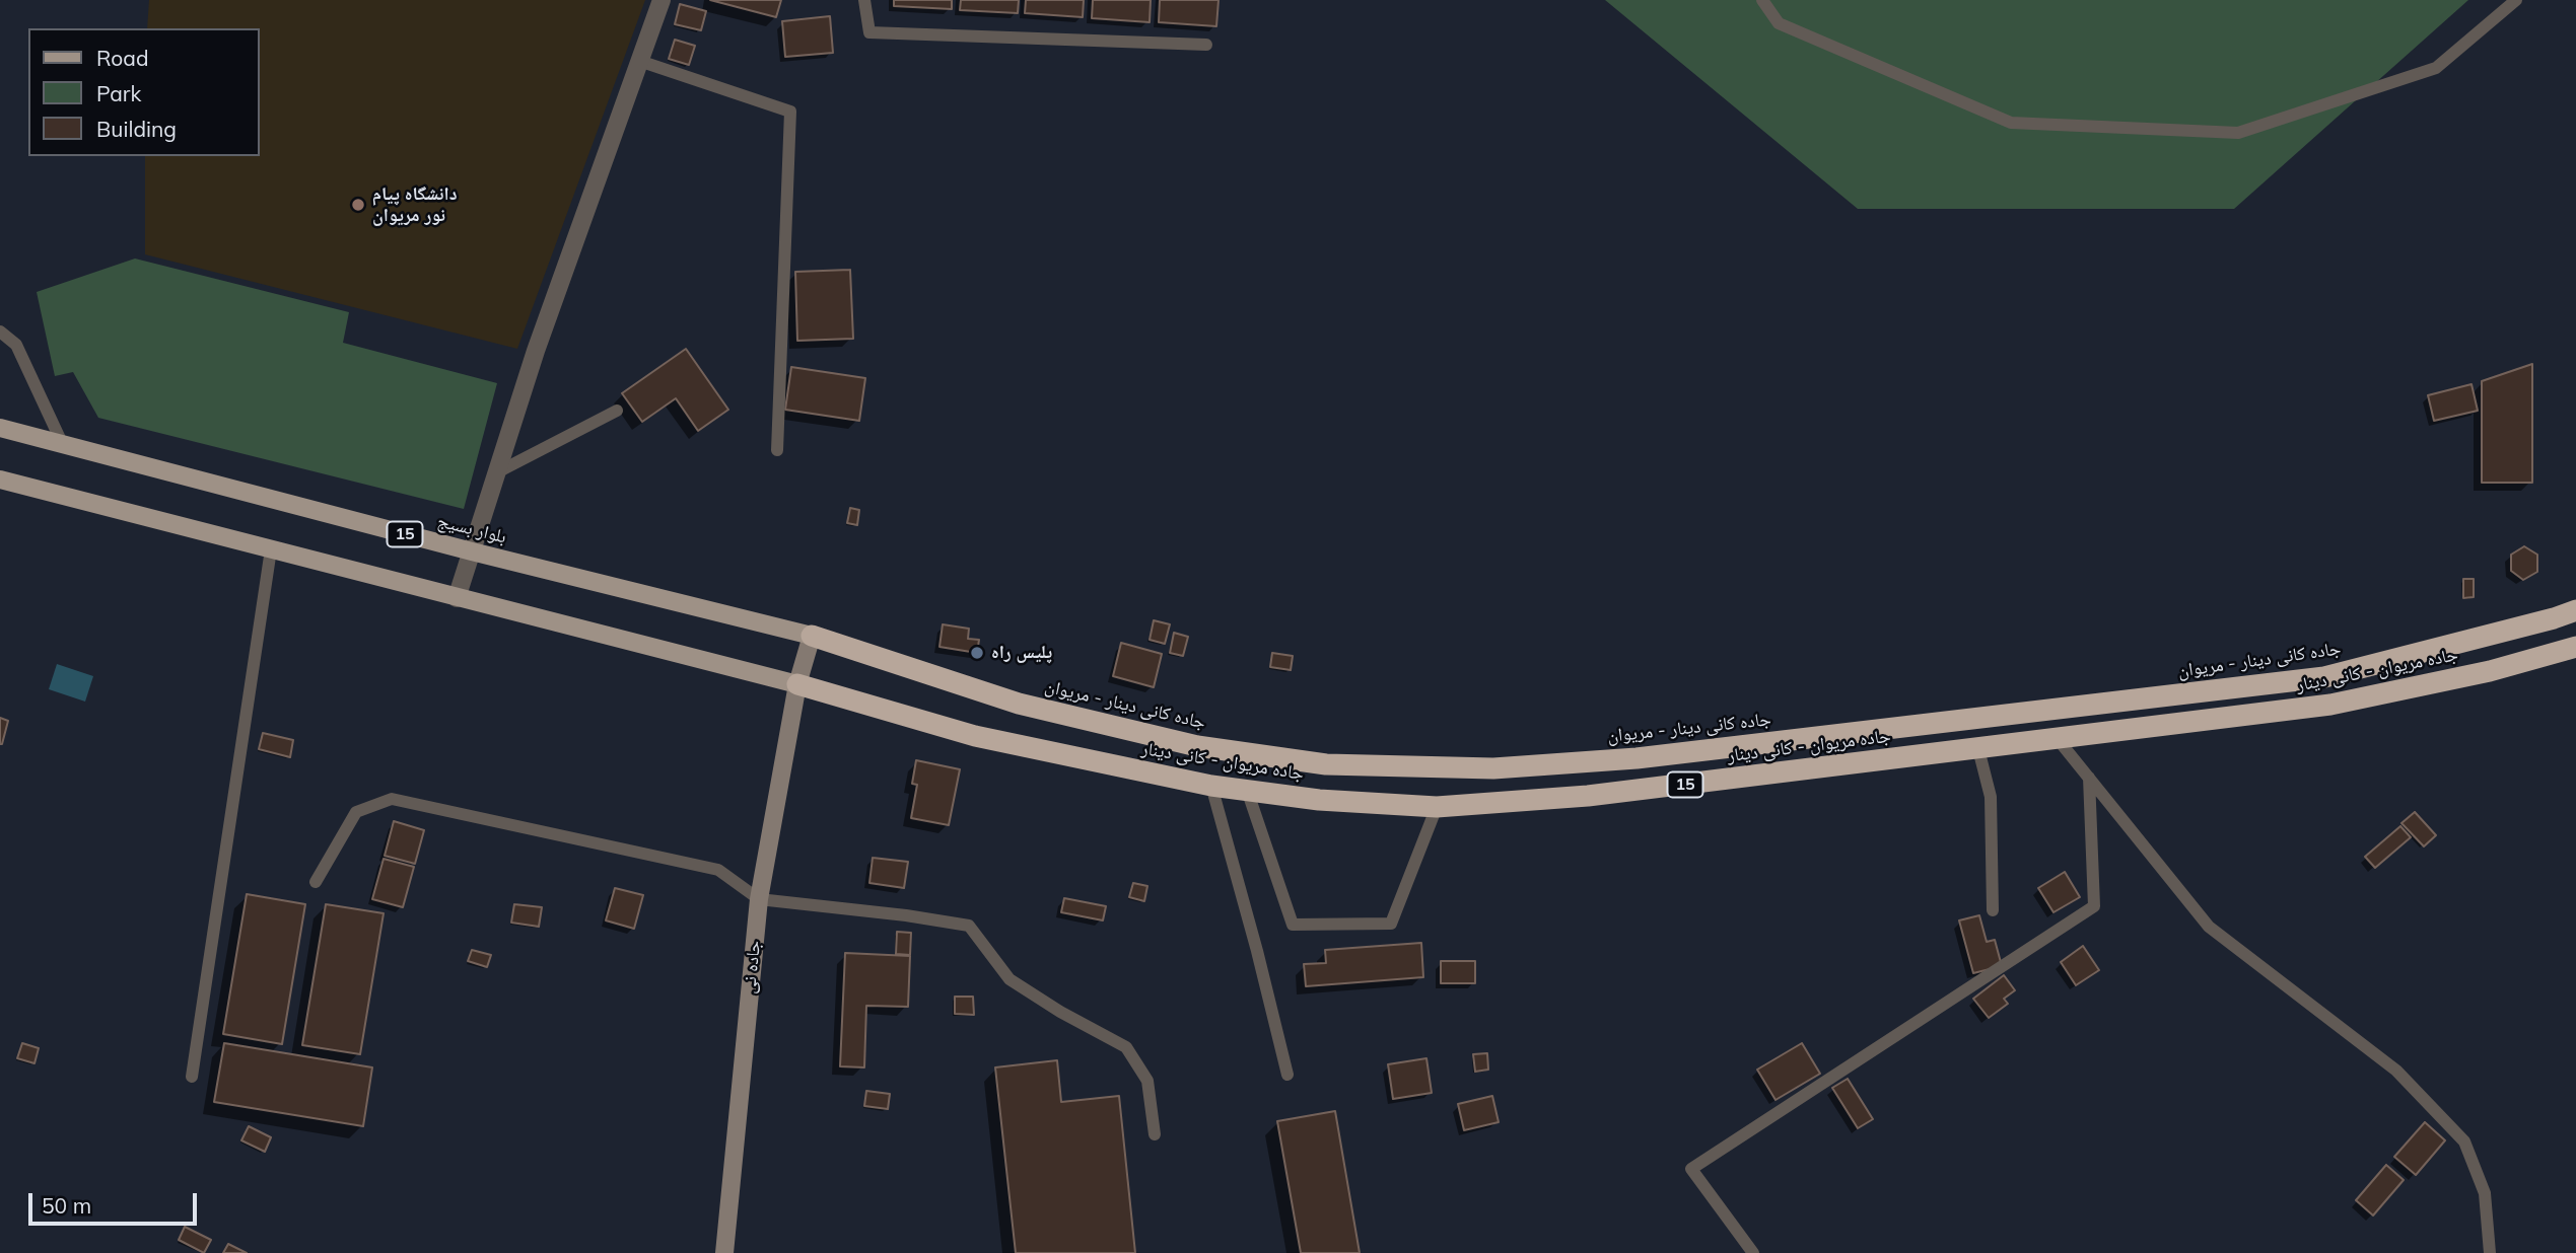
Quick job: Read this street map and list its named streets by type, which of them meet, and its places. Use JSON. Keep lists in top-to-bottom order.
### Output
{
  "streets": {
    "highway": ["15", "جاده کانی دینار - مریوان", "جاده مریوان - کانی دینار"],
    "main road": ["بلوار بسیج", "جاده نی"]
  },
  "crossings": [
    ["بلوار بسیج", "جاده کانی دینار - مریوان"],
    ["بلوار بسیج", "جاده نی"],
    ["15", "جاده مریوان - کانی دینار"],
    ["15", "جاده نی"],
    ["جاده کانی دینار - مریوان", "جاده نی"],
    ["جاده مریوان - کانی دینار", "جاده نی"]
  ],
  "places": ["دانشگاه پیام نور مریوان", "پلیس راه"],
  "legend": ["Road", "Park", "Building"],
  "scale_bar": "50 m"
}
